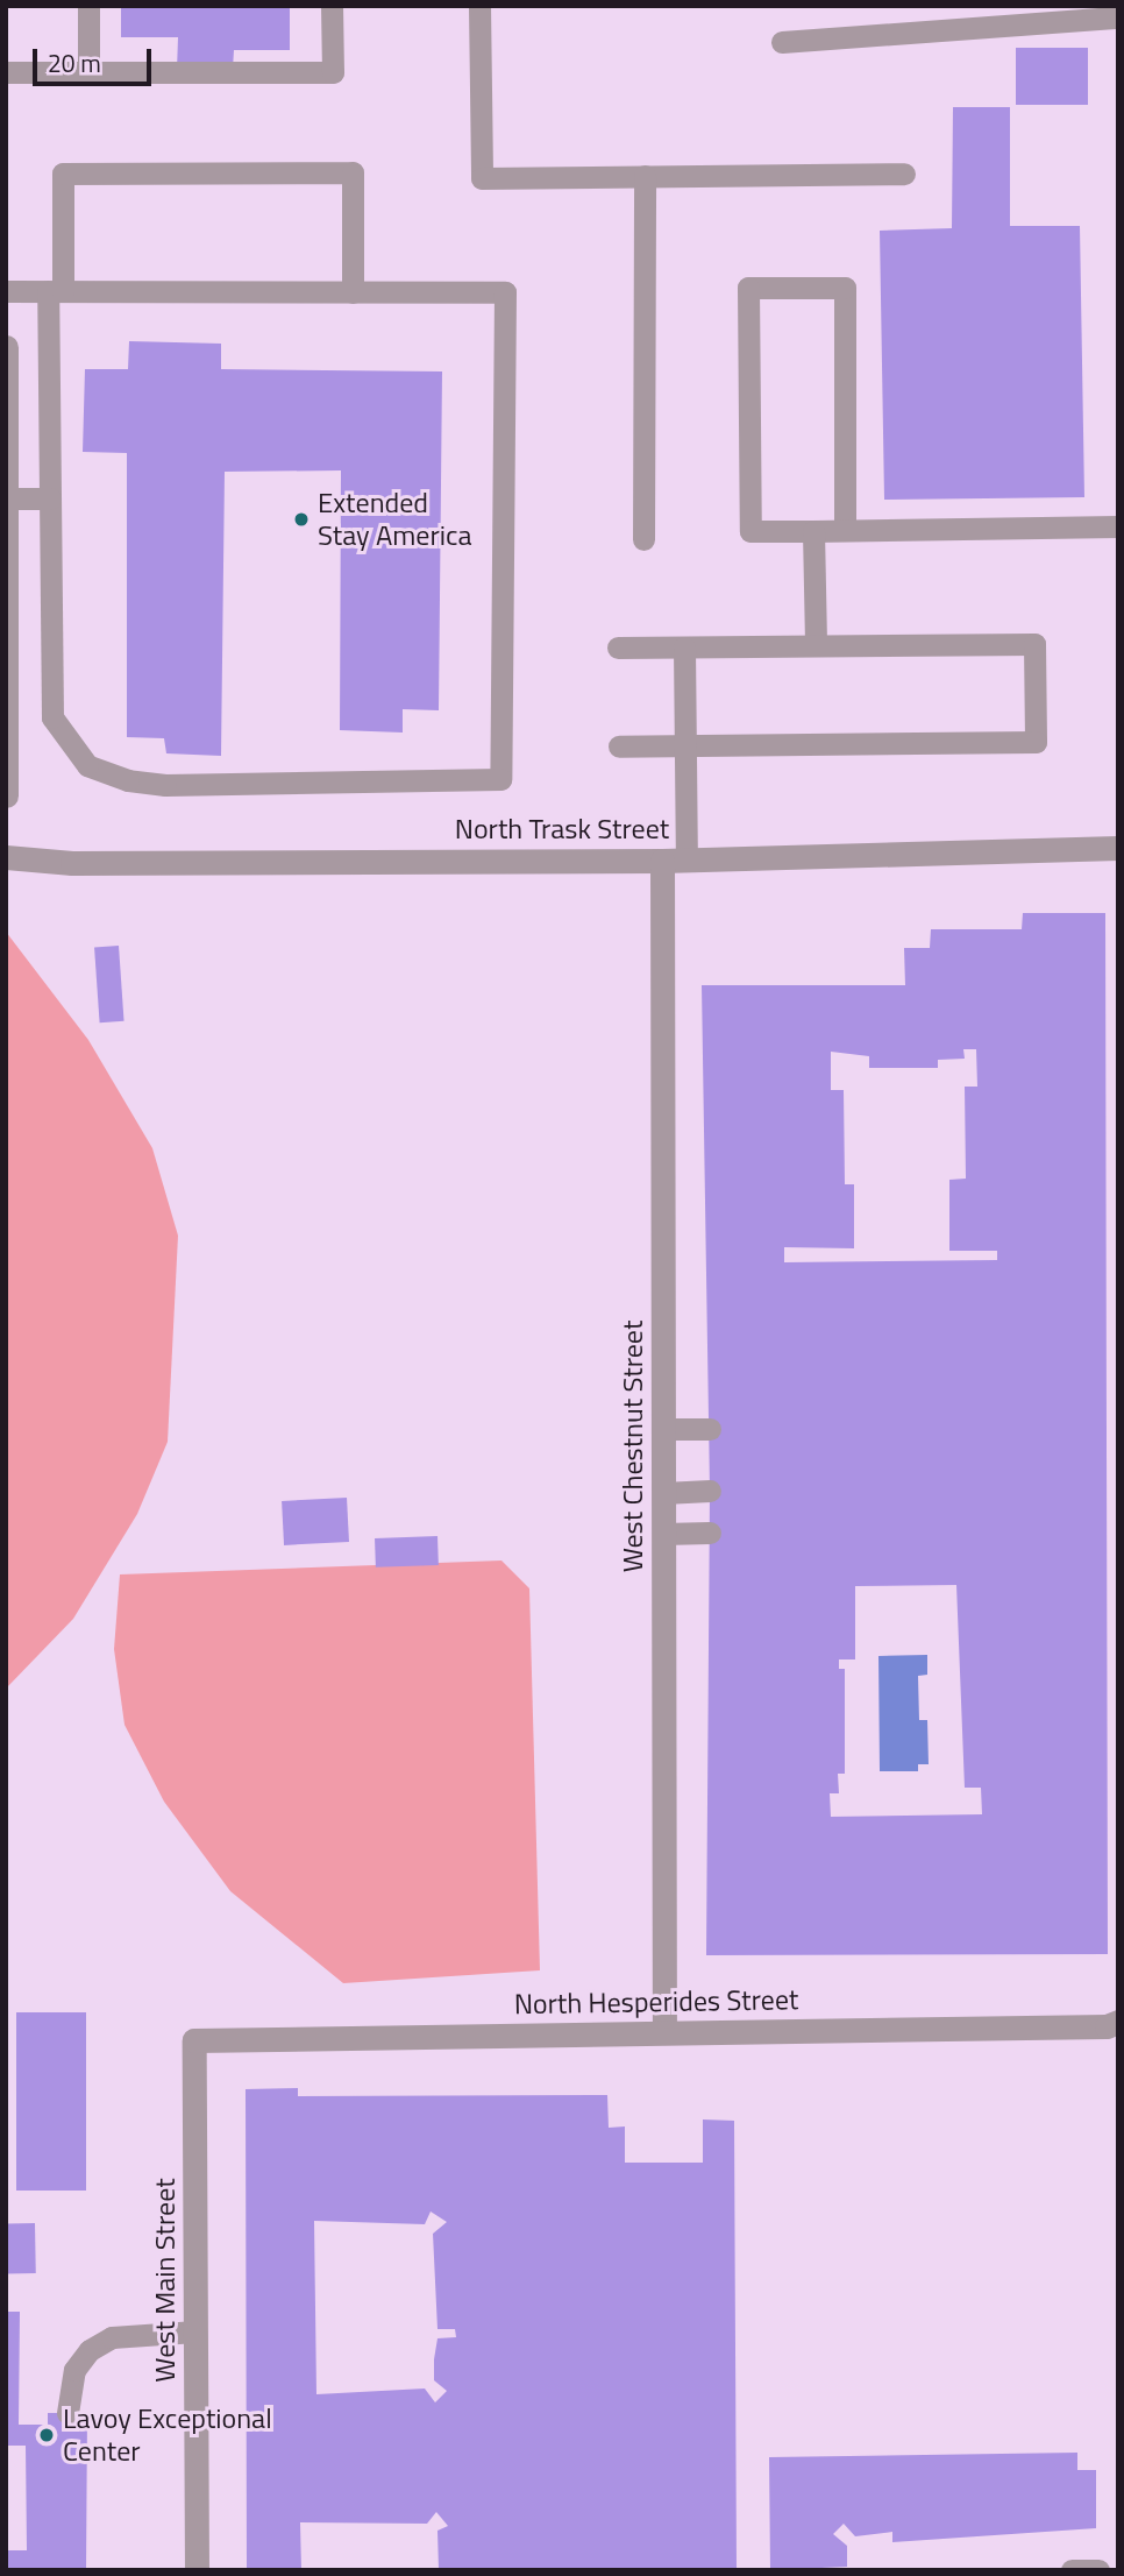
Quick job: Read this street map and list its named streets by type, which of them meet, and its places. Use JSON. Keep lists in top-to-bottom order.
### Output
{
  "streets": {
    "street": [
      "North Trask Street",
      "West Chestnut Street",
      "North Hesperides Street",
      "West Main Street"
    ]
  },
  "crossings": [
    ["North Trask Street", "West Chestnut Street"],
    ["West Chestnut Street", "North Hesperides Street"],
    ["North Hesperides Street", "West Main Street"]
  ],
  "places": ["Extended Stay America", "Lavoy Exceptional Center"],
  "scale_bar": "20 m"
}
